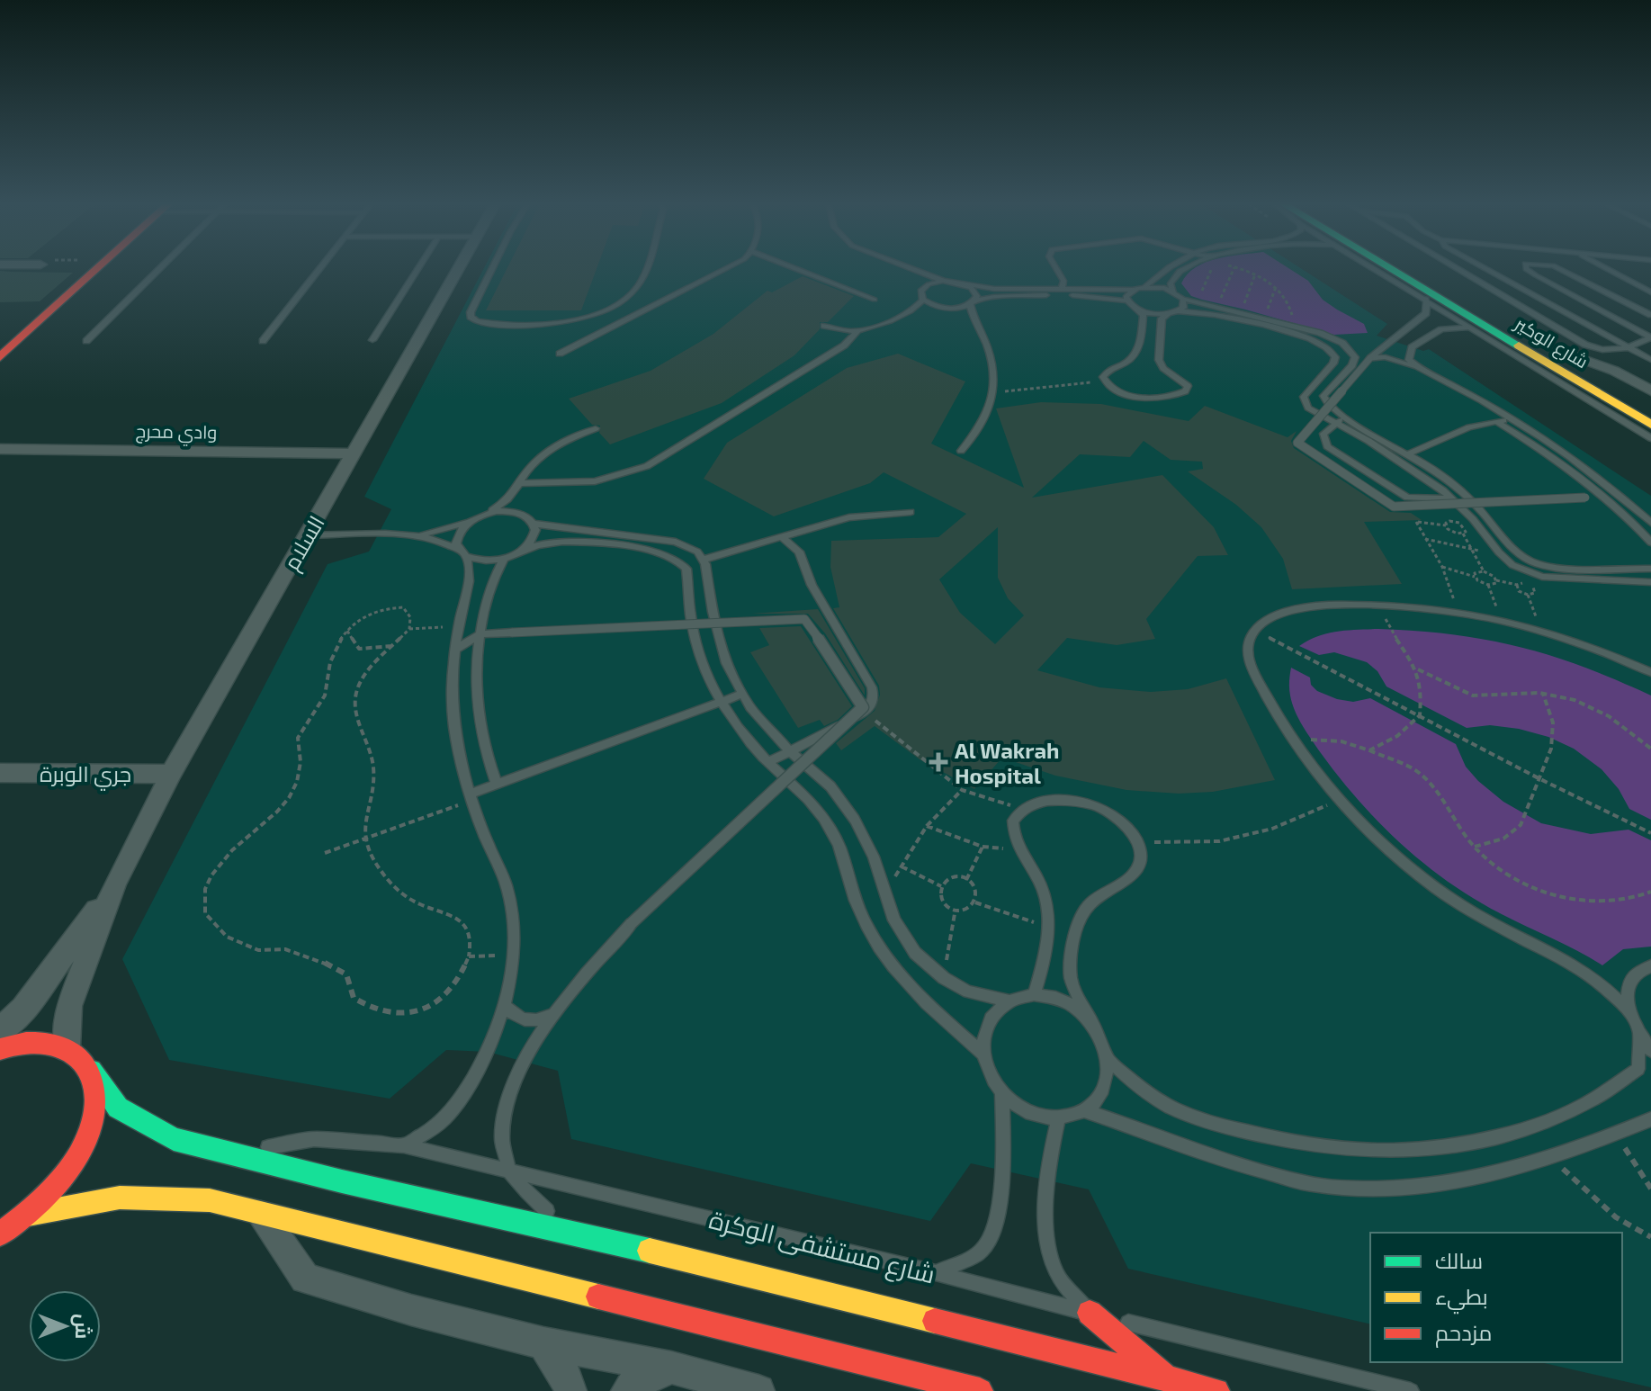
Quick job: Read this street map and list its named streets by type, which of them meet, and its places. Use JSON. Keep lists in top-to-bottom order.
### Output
{
  "streets": {
    "street": [
      "شارع الوكير",
      "وادي محرج",
      "السلام",
      "جري الوبرة",
      "شارع مستشفى الوكرة"
    ]
  },
  "crossings": [
    ["وادي محرج", "السلام"],
    ["السلام", "جري الوبرة"],
    ["السلام", "شارع مستشفى الوكرة"]
  ],
  "places": {
    "health": ["Al Wakrah Hospital"]
  },
  "legend": ["سالك", "بطيء", "مزدحم"],
  "north": "right"
}
